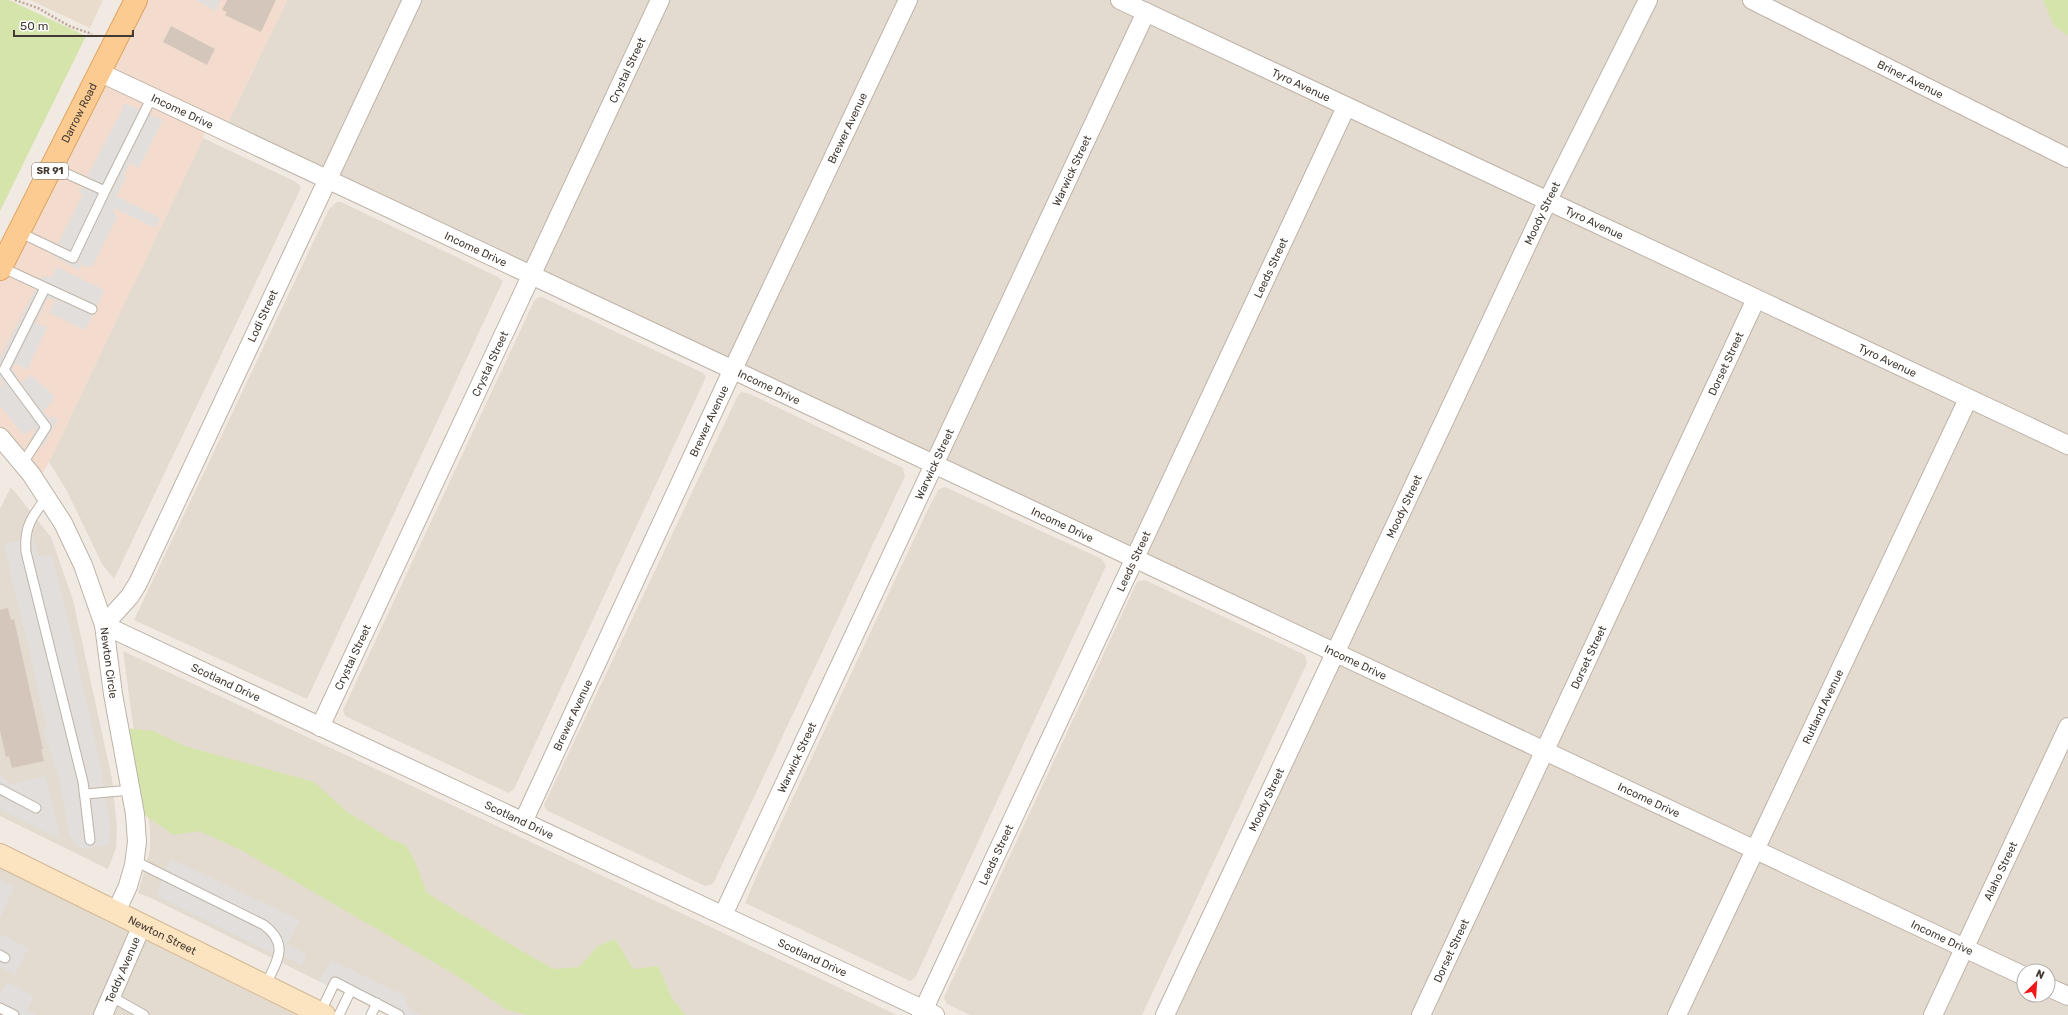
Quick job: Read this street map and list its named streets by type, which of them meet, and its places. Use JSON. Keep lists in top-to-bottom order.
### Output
{
  "streets": {
    "main road": ["Darrow Road", "SR 91"],
    "street": [
      "Crystal Street",
      "Briner Avenue",
      "Tyro Avenue",
      "Income Drive",
      "Brewer Avenue",
      "Warwick Street",
      "Moody Street",
      "Leeds Street",
      "Lodi Street",
      "Dorset Street",
      "Newton Circle",
      "Scotland Drive",
      "Rutland Avenue",
      "Alaho Street",
      "Newton Street",
      "Teddy Avenue"
    ]
  },
  "crossings": [
    ["Crystal Street", "Income Drive"],
    ["Crystal Street", "Scotland Drive"],
    ["Tyro Avenue", "Warwick Street"],
    ["Tyro Avenue", "Moody Street"],
    ["Tyro Avenue", "Leeds Street"],
    ["Tyro Avenue", "Dorset Street"],
    ["Tyro Avenue", "Rutland Avenue"],
    ["Income Drive", "Darrow Road"],
    ["Income Drive", "Brewer Avenue"],
    ["Income Drive", "Warwick Street"],
    ["Income Drive", "Moody Street"],
    ["Income Drive", "Leeds Street"],
    ["Income Drive", "Lodi Street"],
    ["Income Drive", "Dorset Street"],
    ["Income Drive", "Rutland Avenue"],
    ["Income Drive", "Alaho Street"],
    ["Brewer Avenue", "Scotland Drive"],
    ["Warwick Street", "Scotland Drive"],
    ["Leeds Street", "Scotland Drive"],
    ["Lodi Street", "Newton Circle"],
    ["Lodi Street", "Scotland Drive"],
    ["Newton Circle", "Scotland Drive"],
    ["Newton Circle", "Newton Street"],
    ["Newton Street", "Teddy Avenue"]
  ],
  "scale_bar": "50 m",
  "north": "top right"
}
